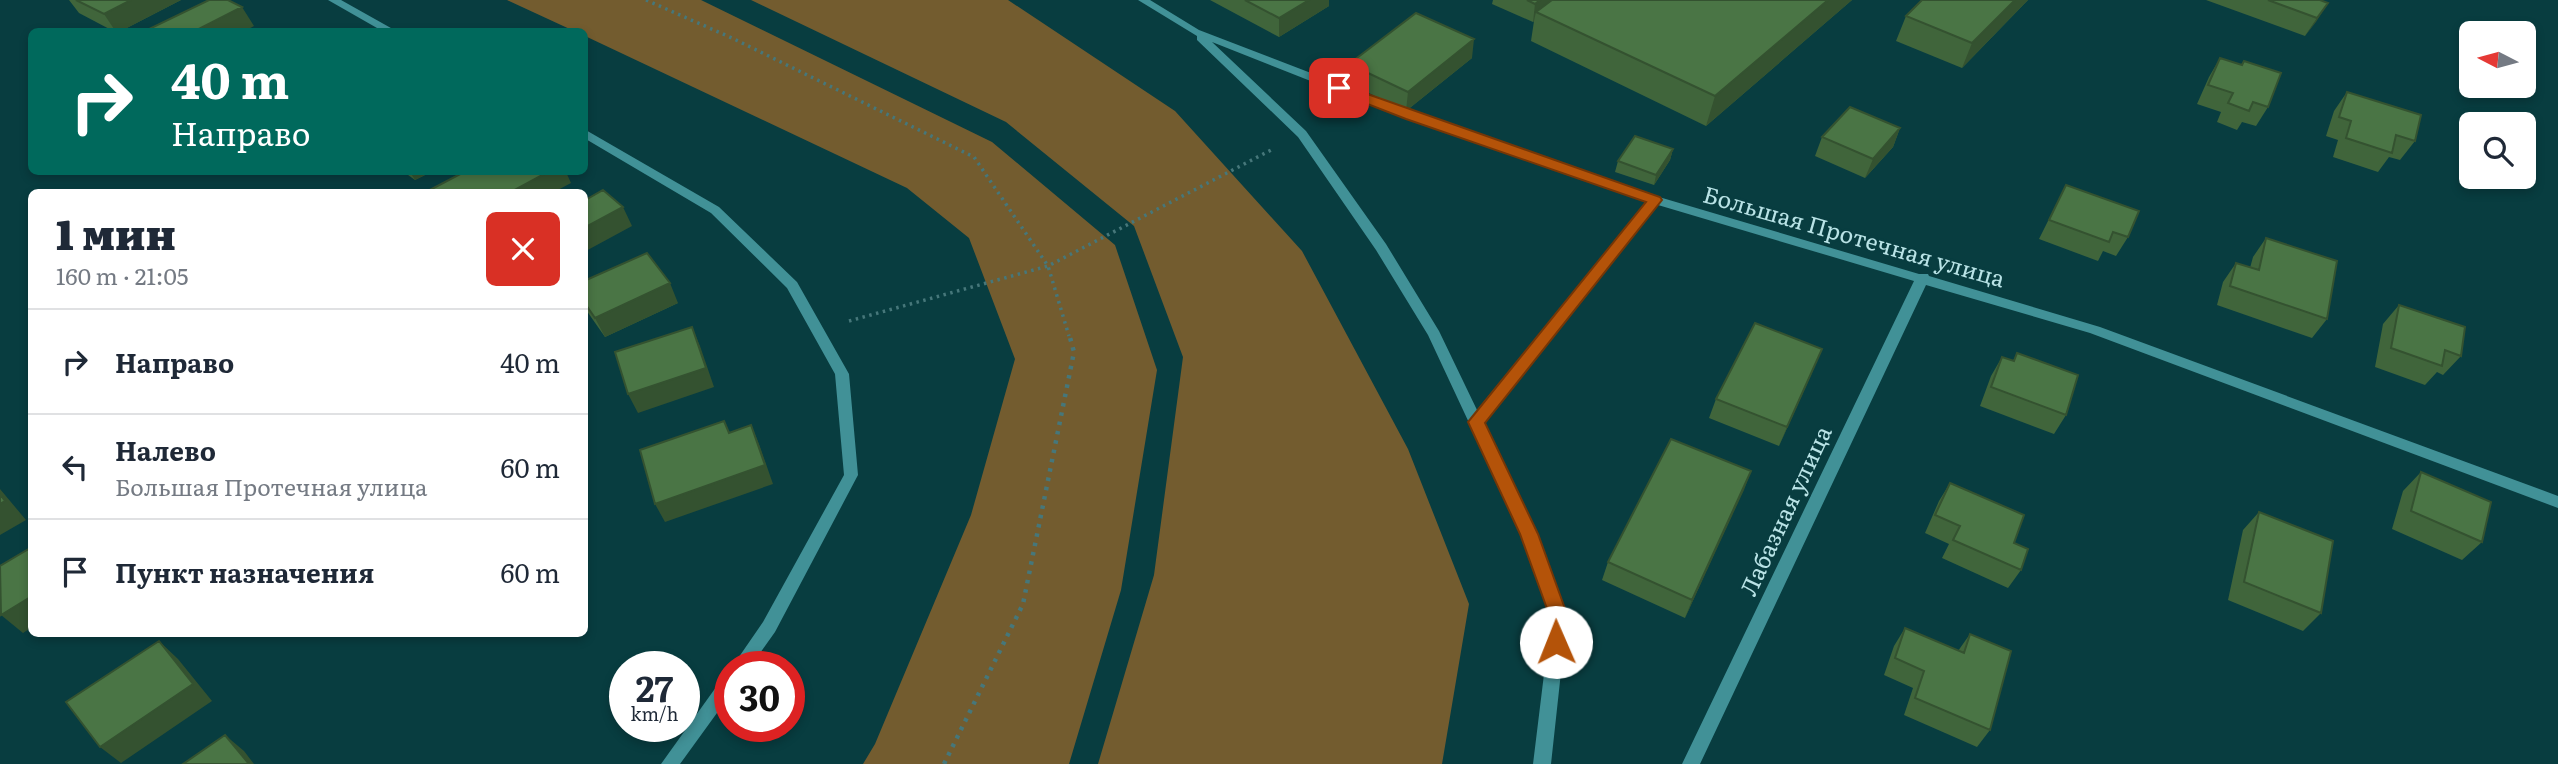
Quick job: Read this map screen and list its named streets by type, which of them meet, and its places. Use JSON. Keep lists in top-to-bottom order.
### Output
{
  "streets": {
    "street": ["Большая Протечная улица", "Лабазная улица"]
  },
  "crossings": [
    ["Большая Протечная улица", "Лабазная улица"]
  ],
  "north": "left",
  "page": {
    "turn": ["40 m", "Направо"],
    "heading": ["1 мин", "160 m · 21:05"],
    "list": [
      {
        "name": "Направо",
        "value": "40 m"
      },
      {
        "name": "Налево",
        "note": "Большая Протечная улица",
        "value": "60 m"
      },
      {
        "name": "Пункт назначения",
        "value": "60 m"
      }
    ],
    "speed": "27 km/h",
    "limit": "30"
  }
}
